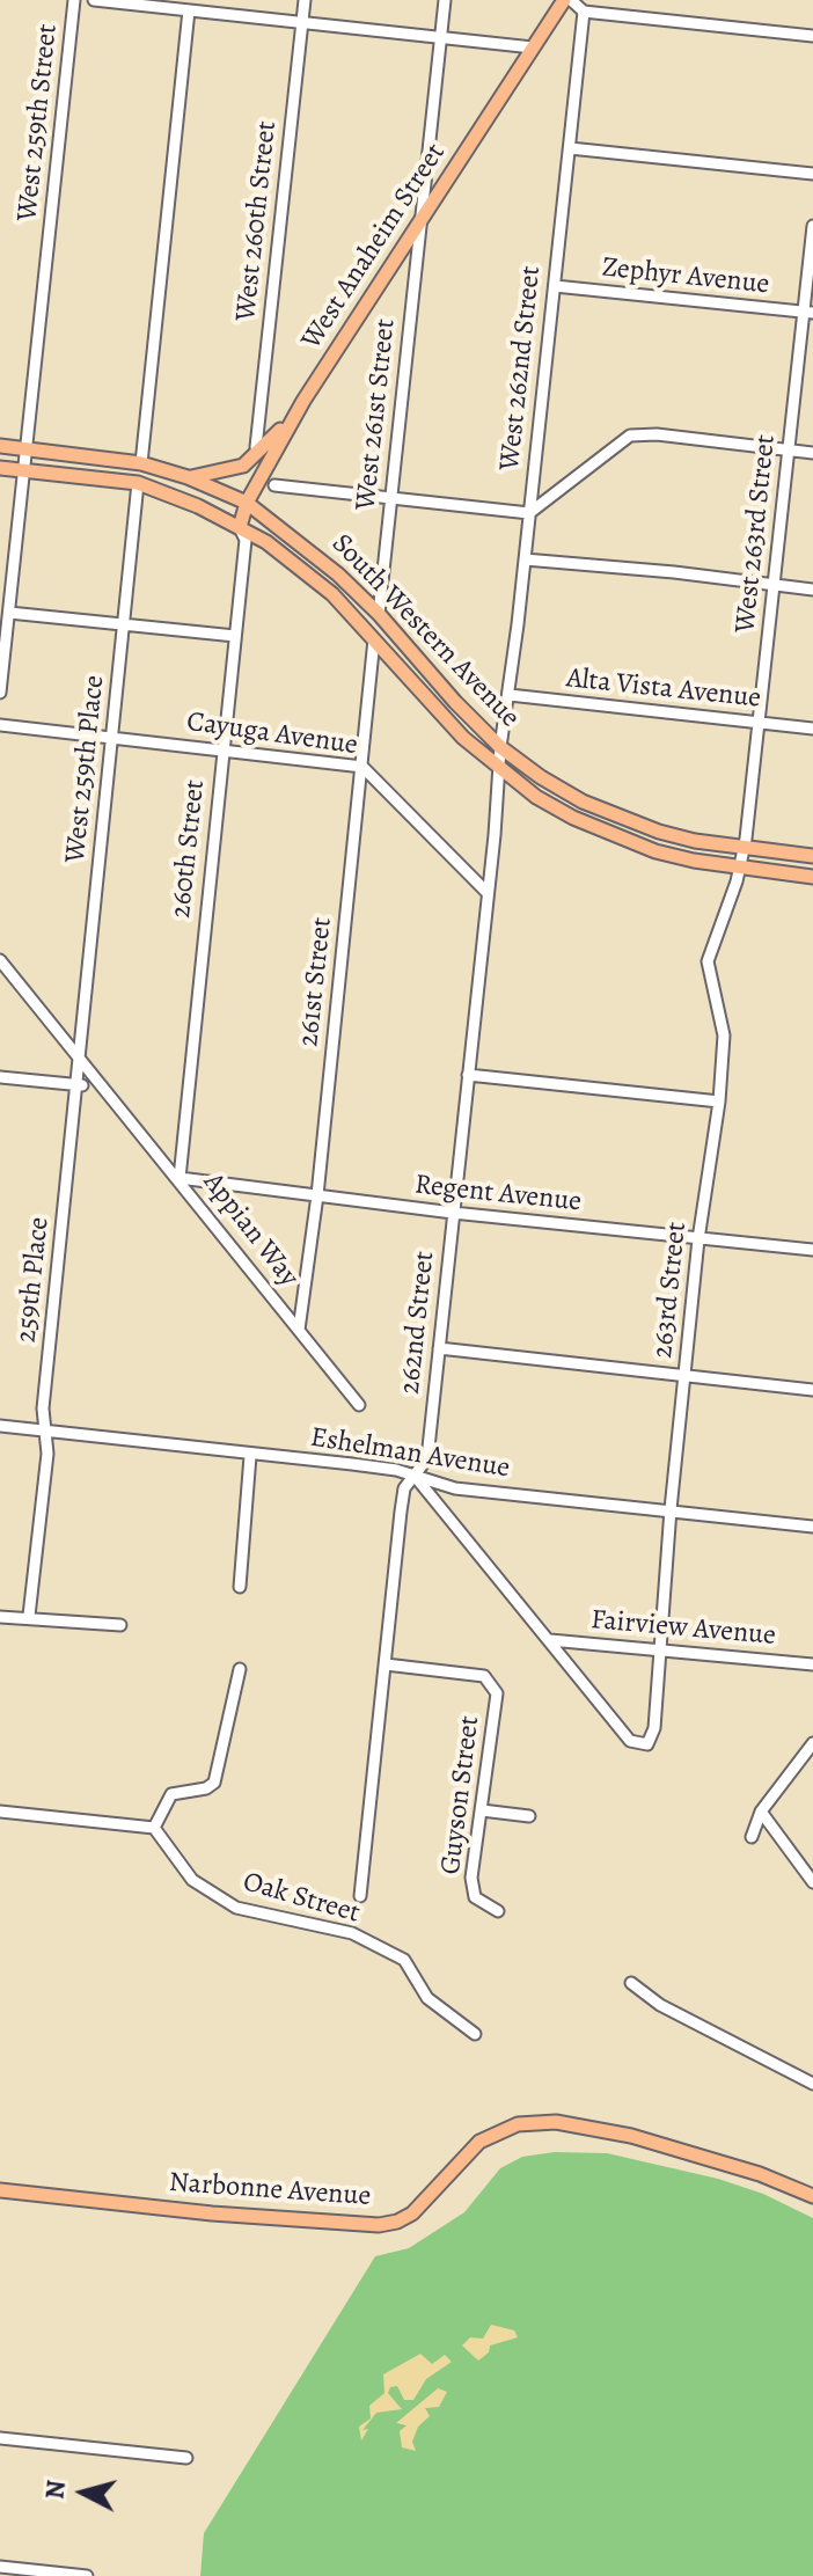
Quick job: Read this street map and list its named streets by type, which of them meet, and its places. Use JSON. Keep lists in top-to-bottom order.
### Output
{
  "streets": {
    "main road": ["West Anaheim Street", "South Western Avenue", "Narbonne Avenue"],
    "street": [
      "West 259th Street",
      "West 260th Street",
      "Zephyr Avenue",
      "West 262nd Street",
      "West 261st Street",
      "West 263rd Street",
      "Alta Vista Avenue",
      "Cayuga Avenue",
      "West 259th Place",
      "260th Street",
      "261st Street",
      "Regent Avenue",
      "Appian Way",
      "259th Place",
      "263rd Street",
      "262nd Street",
      "Eshelman Avenue",
      "Fairview Avenue",
      "Guyson Street",
      "Oak Street"
    ]
  },
  "crossings": [
    ["West 259th Street", "South Western Avenue"],
    ["West Anaheim Street", "West 261st Street"],
    ["West Anaheim Street", "South Western Avenue"],
    ["West Anaheim Street", "260th Street"],
    ["Zephyr Avenue", "West 262nd Street"],
    ["Zephyr Avenue", "West 263rd Street"],
    ["West 262nd Street", "South Western Avenue"],
    ["West 262nd Street", "Alta Vista Avenue"],
    ["West 262nd Street", "262nd Street"],
    ["West 261st Street", "South Western Avenue"],
    ["West 263rd Street", "South Western Avenue"],
    ["West 263rd Street", "Alta Vista Avenue"],
    ["West 263rd Street", "263rd Street"],
    ["South Western Avenue", "West 259th Place"],
    ["South Western Avenue", "260th Street"],
    ["South Western Avenue", "261st Street"],
    ["South Western Avenue", "263rd Street"],
    ["South Western Avenue", "262nd Street"],
    ["Cayuga Avenue", "West 259th Place"],
    ["Cayuga Avenue", "260th Street"],
    ["Cayuga Avenue", "261st Street"],
    ["Cayuga Avenue", "262nd Street"],
    ["West 259th Place", "Appian Way"],
    ["West 259th Place", "259th Place"],
    ["260th Street", "Regent Avenue"],
    ["260th Street", "Appian Way"],
    ["261st Street", "Regent Avenue"],
    ["261st Street", "Appian Way"],
    ["Regent Avenue", "Appian Way"],
    ["Regent Avenue", "263rd Street"],
    ["Regent Avenue", "262nd Street"],
    ["Appian Way", "259th Place"],
    ["259th Place", "Eshelman Avenue"],
    ["263rd Street", "Eshelman Avenue"],
    ["263rd Street", "Fairview Avenue"],
    ["262nd Street", "Eshelman Avenue"],
    ["262nd Street", "Guyson Street"]
  ],
  "north": "left"
}
